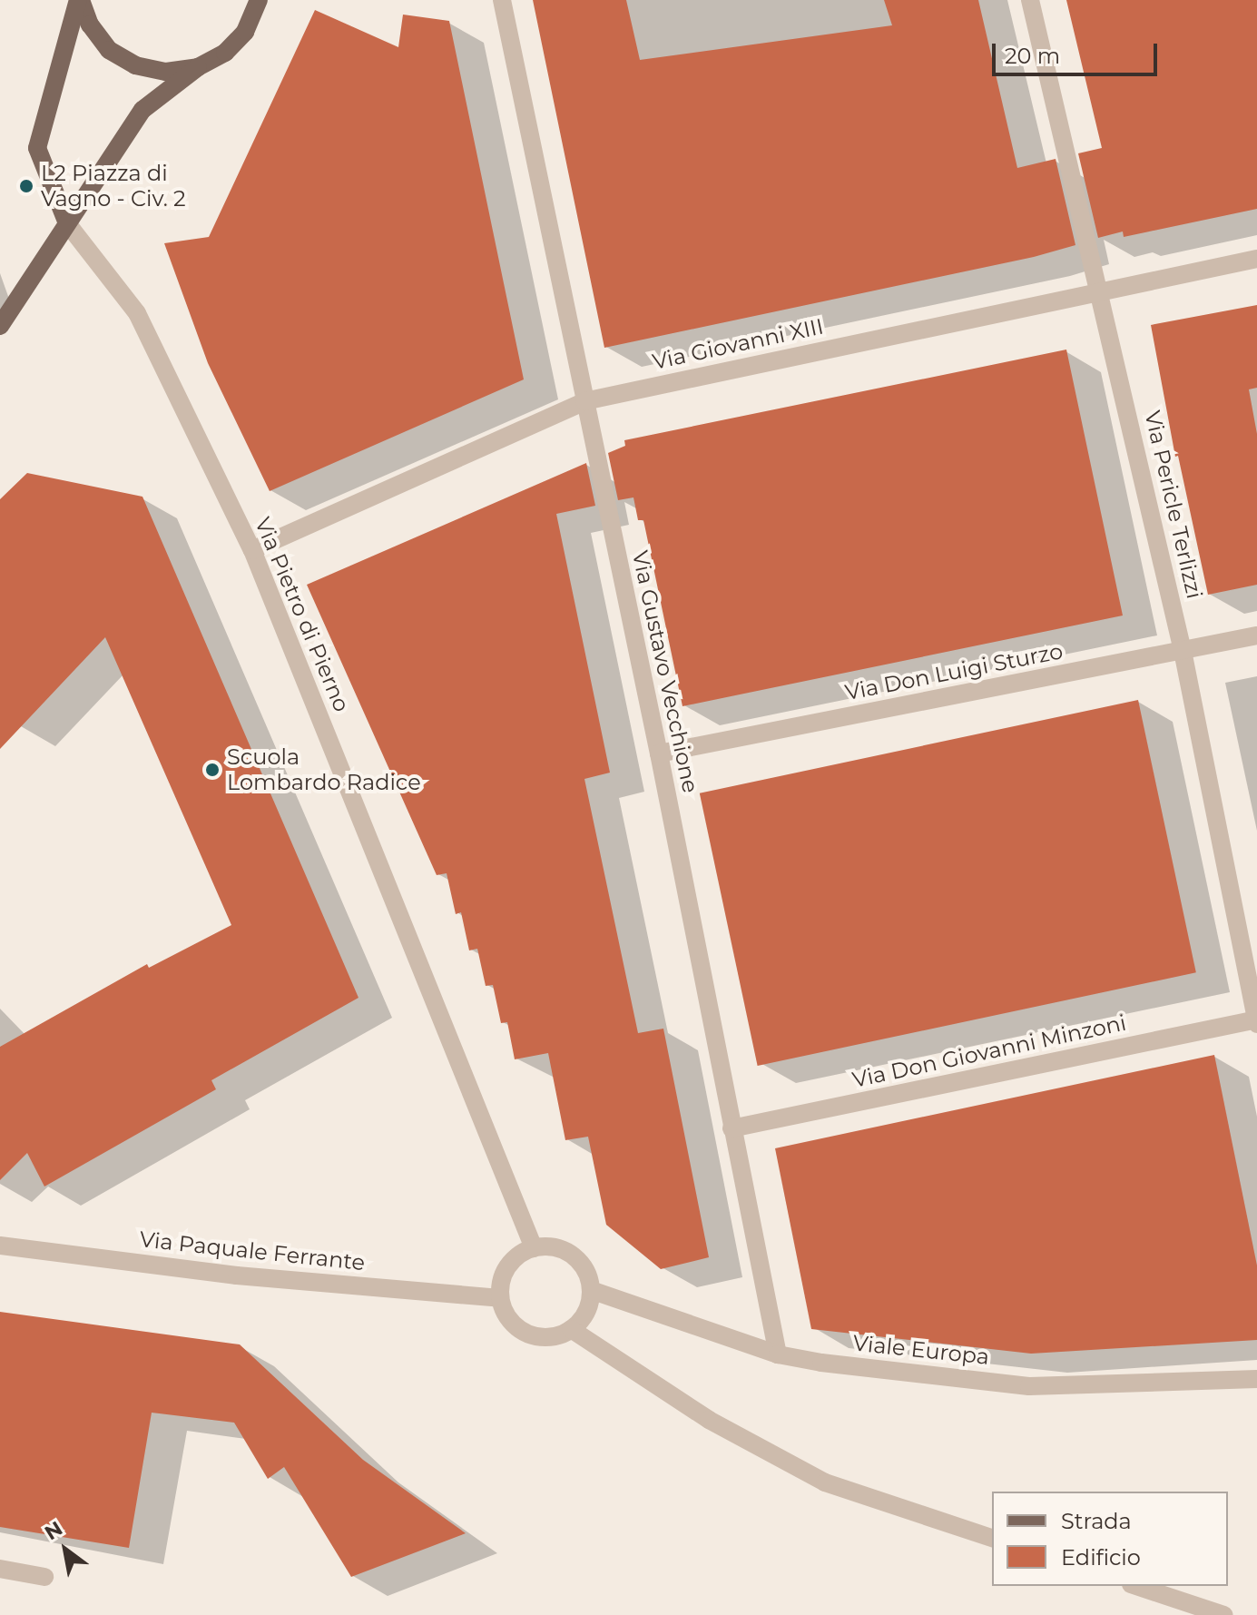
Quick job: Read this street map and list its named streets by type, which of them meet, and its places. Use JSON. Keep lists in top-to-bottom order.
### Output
{
  "streets": {
    "street": [
      "Via Giovanni XIII",
      "Via Pericle Terlizzi",
      "Via Pietro di Pierno",
      "Via Gustavo Vecchione",
      "Via Don Luigi Sturzo",
      "Via Don Giovanni Minzoni",
      "Via Paquale Ferrante",
      "Viale Europa"
    ]
  },
  "crossings": [
    ["Via Giovanni XIII", "Via Pericle Terlizzi"],
    ["Via Giovanni XIII", "Via Pietro di Pierno"],
    ["Via Giovanni XIII", "Via Gustavo Vecchione"],
    ["Via Pericle Terlizzi", "Via Don Luigi Sturzo"],
    ["Via Pericle Terlizzi", "Via Don Giovanni Minzoni"],
    ["Via Pietro di Pierno", "Via Paquale Ferrante"],
    ["Via Pietro di Pierno", "Viale Europa"],
    ["Via Gustavo Vecchione", "Via Don Luigi Sturzo"],
    ["Via Gustavo Vecchione", "Via Don Giovanni Minzoni"],
    ["Via Gustavo Vecchione", "Viale Europa"],
    ["Via Paquale Ferrante", "Viale Europa"]
  ],
  "places": ["L2 Piazza di Vagno - Civ. 2", "Scuola Lombardo Radice"],
  "legend": ["Strada", "Edificio"],
  "scale_bar": "20 m",
  "north": "top left"
}
